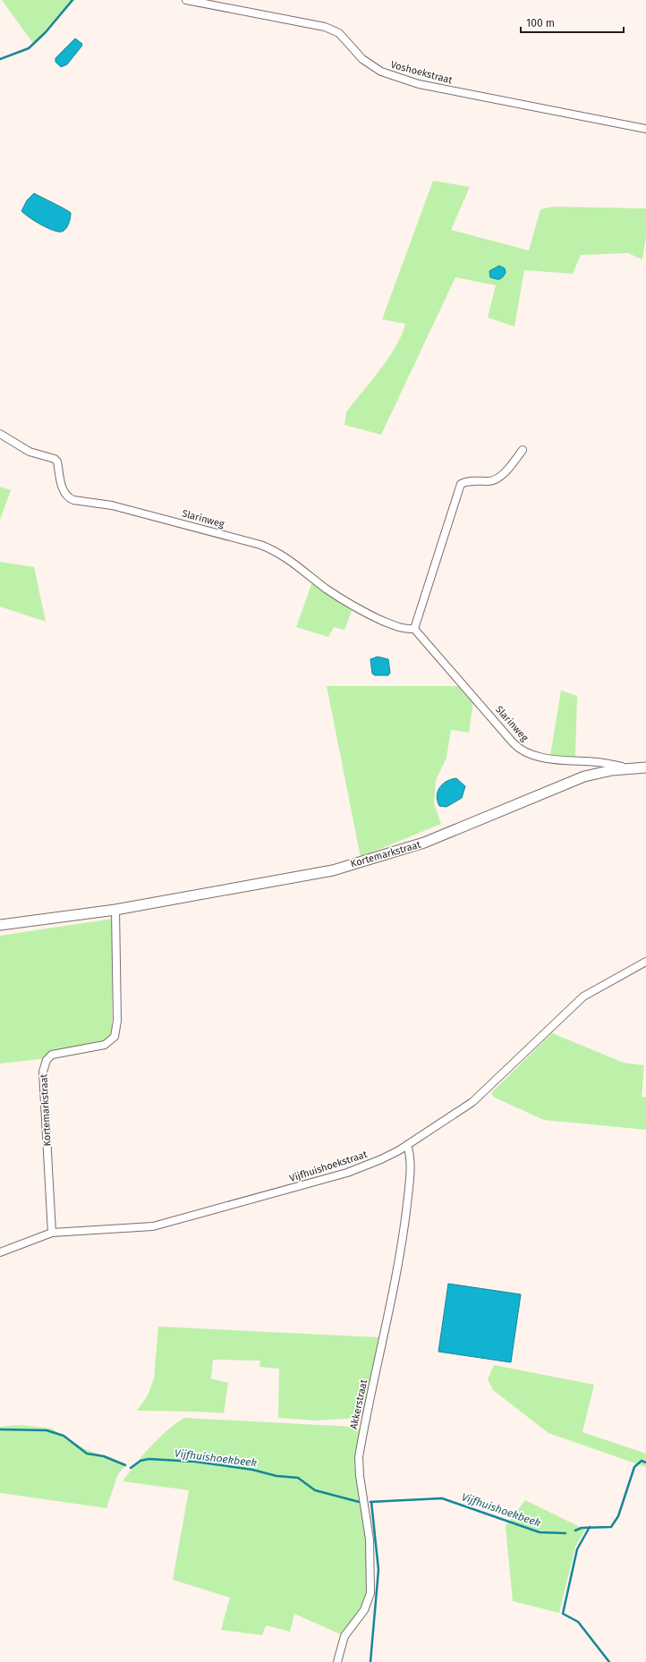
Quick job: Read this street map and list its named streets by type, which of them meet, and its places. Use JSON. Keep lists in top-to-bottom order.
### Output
{
  "streets": {
    "street": [
      "Voshoekstraat",
      "Slarinweg",
      "Kortemarkstraat",
      "Vijfhuishoekstraat",
      "Akkerstraat"
    ]
  },
  "crossings": [
    ["Slarinweg", "Kortemarkstraat"],
    ["Kortemarkstraat", "Vijfhuishoekstraat"],
    ["Vijfhuishoekstraat", "Akkerstraat"]
  ],
  "water": ["Vijfhuishoekbeek"],
  "scale_bar": "100 m"
}
